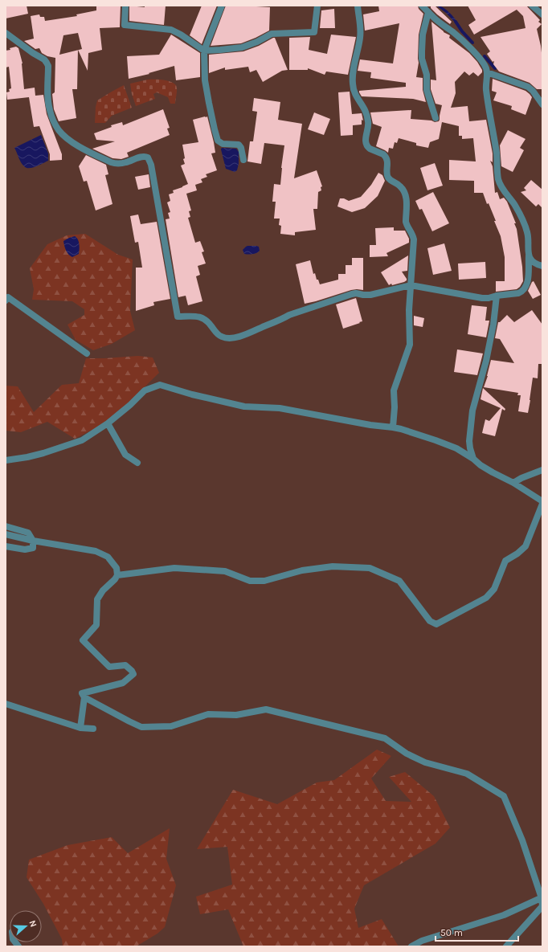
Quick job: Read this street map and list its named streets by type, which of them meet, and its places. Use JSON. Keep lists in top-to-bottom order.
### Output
{
  "scale_bar": "50 m",
  "north": "right"
}
